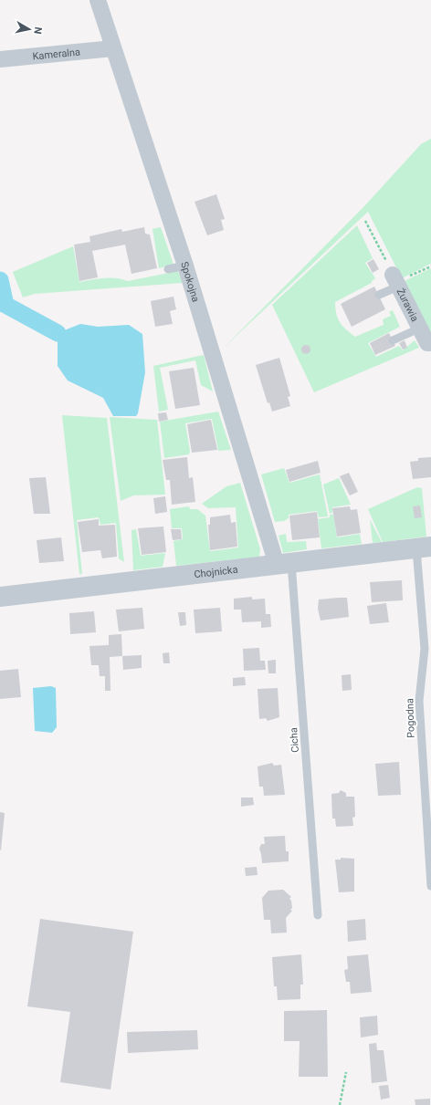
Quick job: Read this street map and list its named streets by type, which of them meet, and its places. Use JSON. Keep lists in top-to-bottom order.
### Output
{
  "streets": {
    "street": [
      "Kameralna",
      "Spokojna",
      "Żurawia",
      "Chojnicka"
    ],
    "lane": ["Pogodna", "Cicha"]
  },
  "crossings": [
    ["Kameralna", "Spokojna"],
    ["Spokojna", "Chojnicka"],
    ["Spokojna", "Cicha"],
    ["Chojnicka", "Pogodna"],
    ["Chojnicka", "Cicha"]
  ],
  "north": "right"
}
